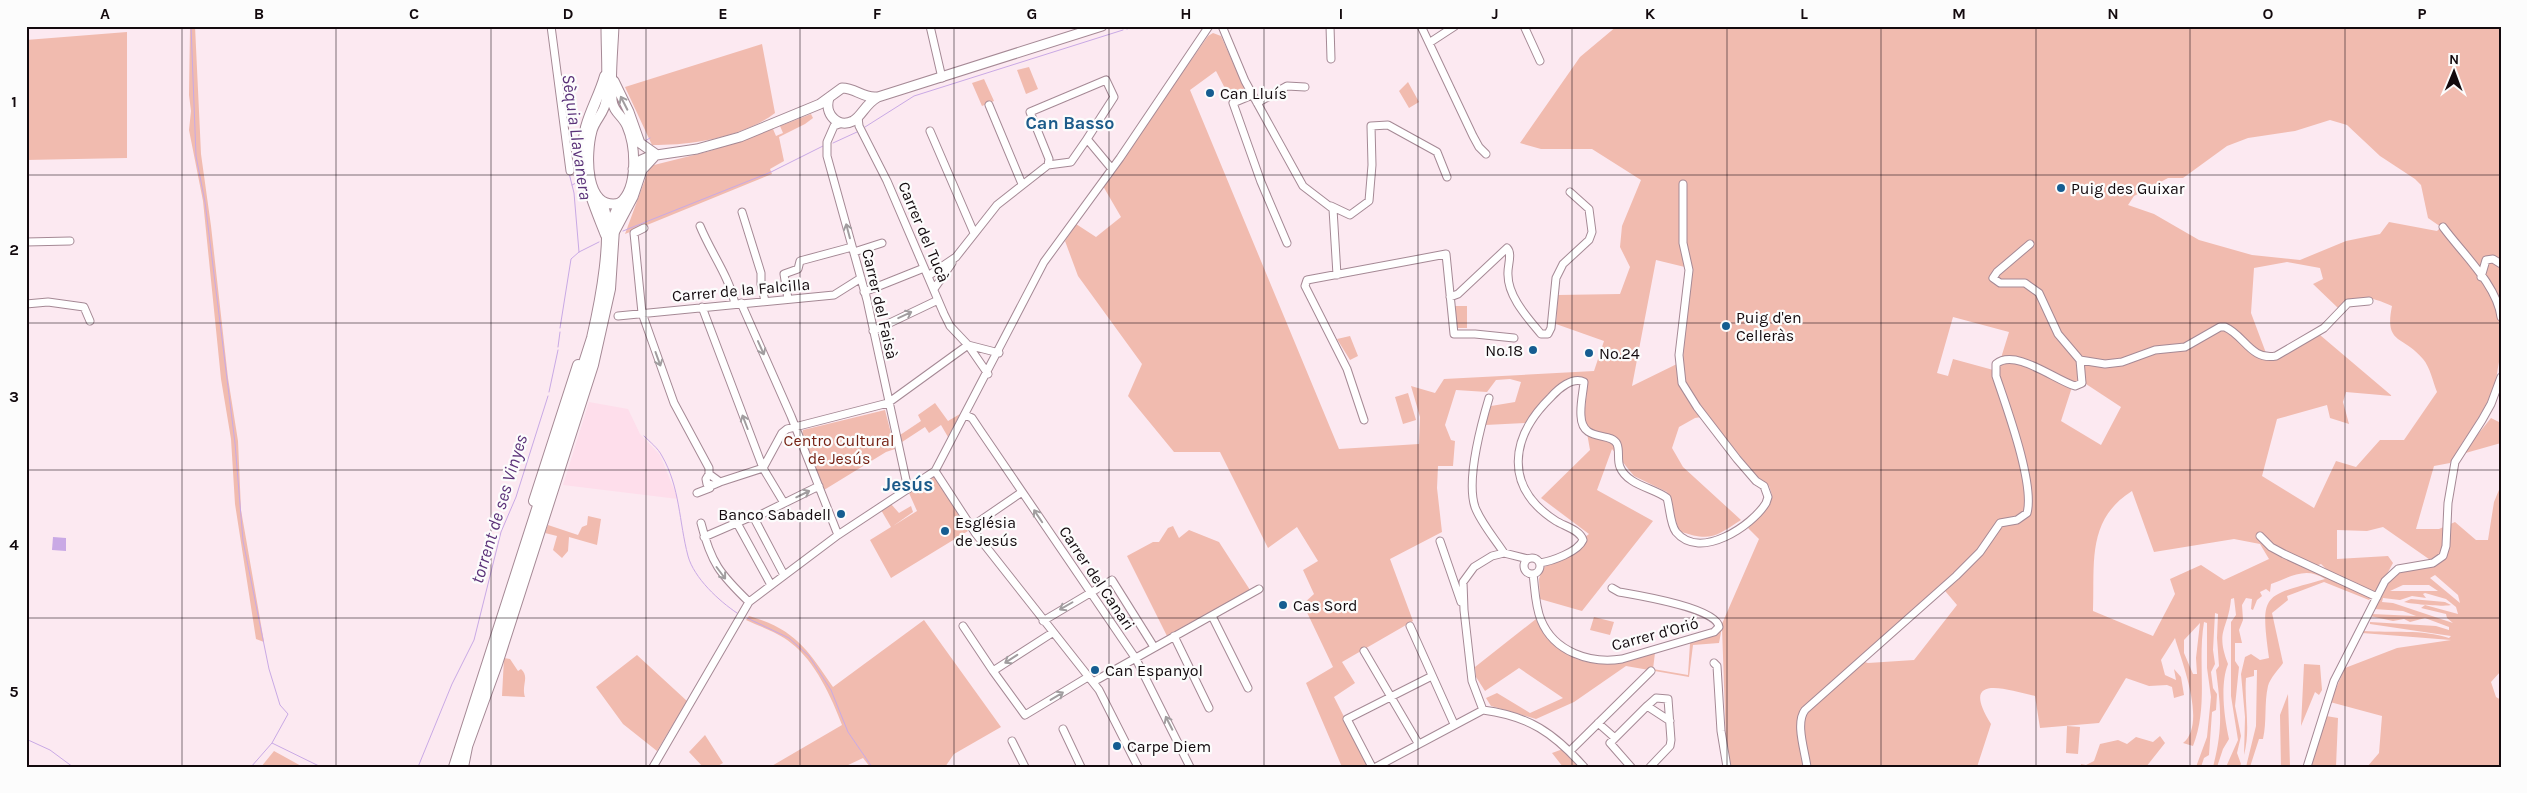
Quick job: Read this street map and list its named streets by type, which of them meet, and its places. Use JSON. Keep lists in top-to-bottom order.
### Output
{
  "streets": {
    "street": [
      "Carrer del Tucà",
      "Carrer de la Falcilla",
      "Carrer del Faisà",
      "Carrer del Canari",
      "Carrer d'Orió"
    ]
  },
  "crossings": [
    ["Carrer del Tucà", "Carrer del Faisà"],
    ["Carrer de la Falcilla", "Carrer del Faisà"]
  ],
  "districts": ["Can Basso", "Jesús"],
  "water": ["Sèquia Llavanera", "torrent de ses Vinyes"],
  "parks": ["Centro Cultural de Jesús"],
  "places": [
    "Can Lluís",
    "Puig des Guixar",
    "Puig d'en Celleràs",
    "No.18",
    "No.24",
    "Banco Sabadell",
    "Església de Jesús",
    "Cas Sord",
    "Can Espanyol",
    "Carpe Diem"
  ],
  "north": "top",
  "grid": {
    "columns": [
      "A",
      "B",
      "C",
      "D",
      "E",
      "F",
      "G",
      "H",
      "I",
      "J",
      "K",
      "L",
      "M",
      "N",
      "O",
      "P"
    ],
    "rows": [
      "1",
      "2",
      "3",
      "4",
      "5"
    ]
  }
}
